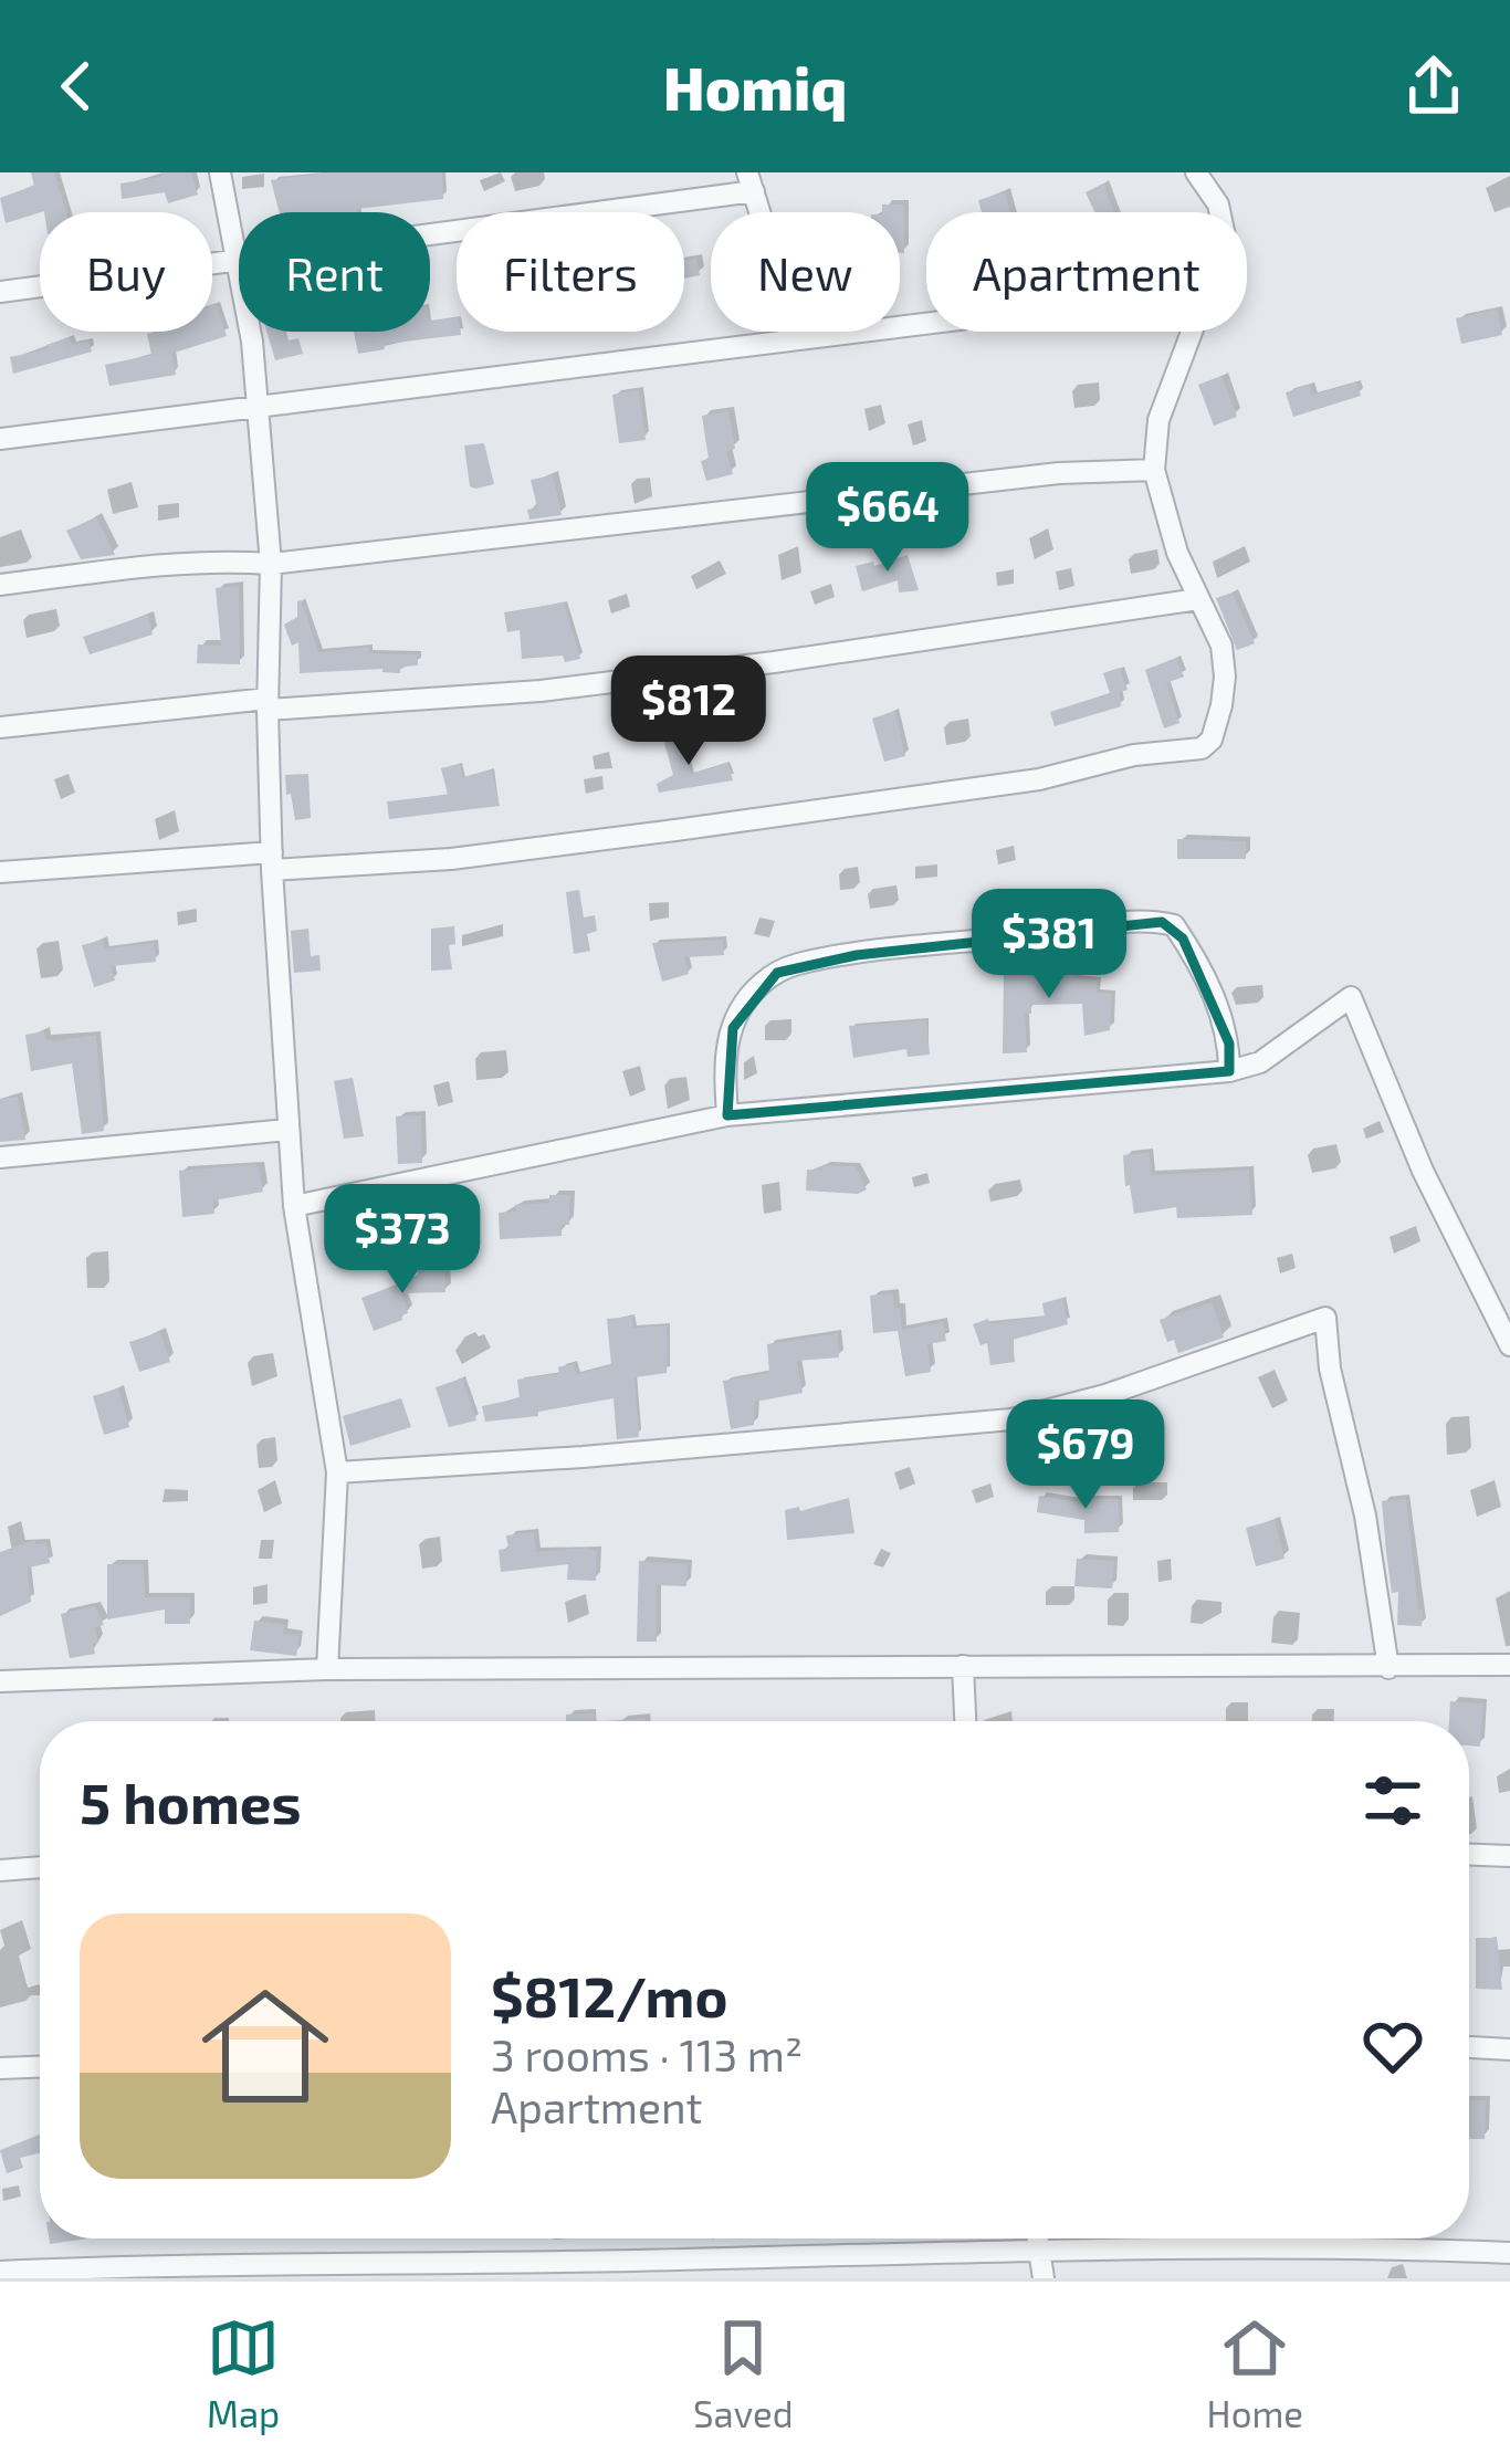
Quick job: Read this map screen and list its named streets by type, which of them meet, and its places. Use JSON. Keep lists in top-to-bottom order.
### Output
{
  "page": {
    "header": "Homiq",
    "chip": [
      "Buy",
      "Rent",
      "Filters",
      "New",
      "Apartment"
    ],
    "price": [
      "$664",
      "$812",
      "$381",
      "$373",
      "$679"
    ],
    "heading": "5 homes",
    "list": [
      {
        "name": "$812/mo",
        "note": "3 rooms · 113 m² · Apartment"
      }
    ],
    "tabs": ["Map", "Saved", "Home"]
  }
}
